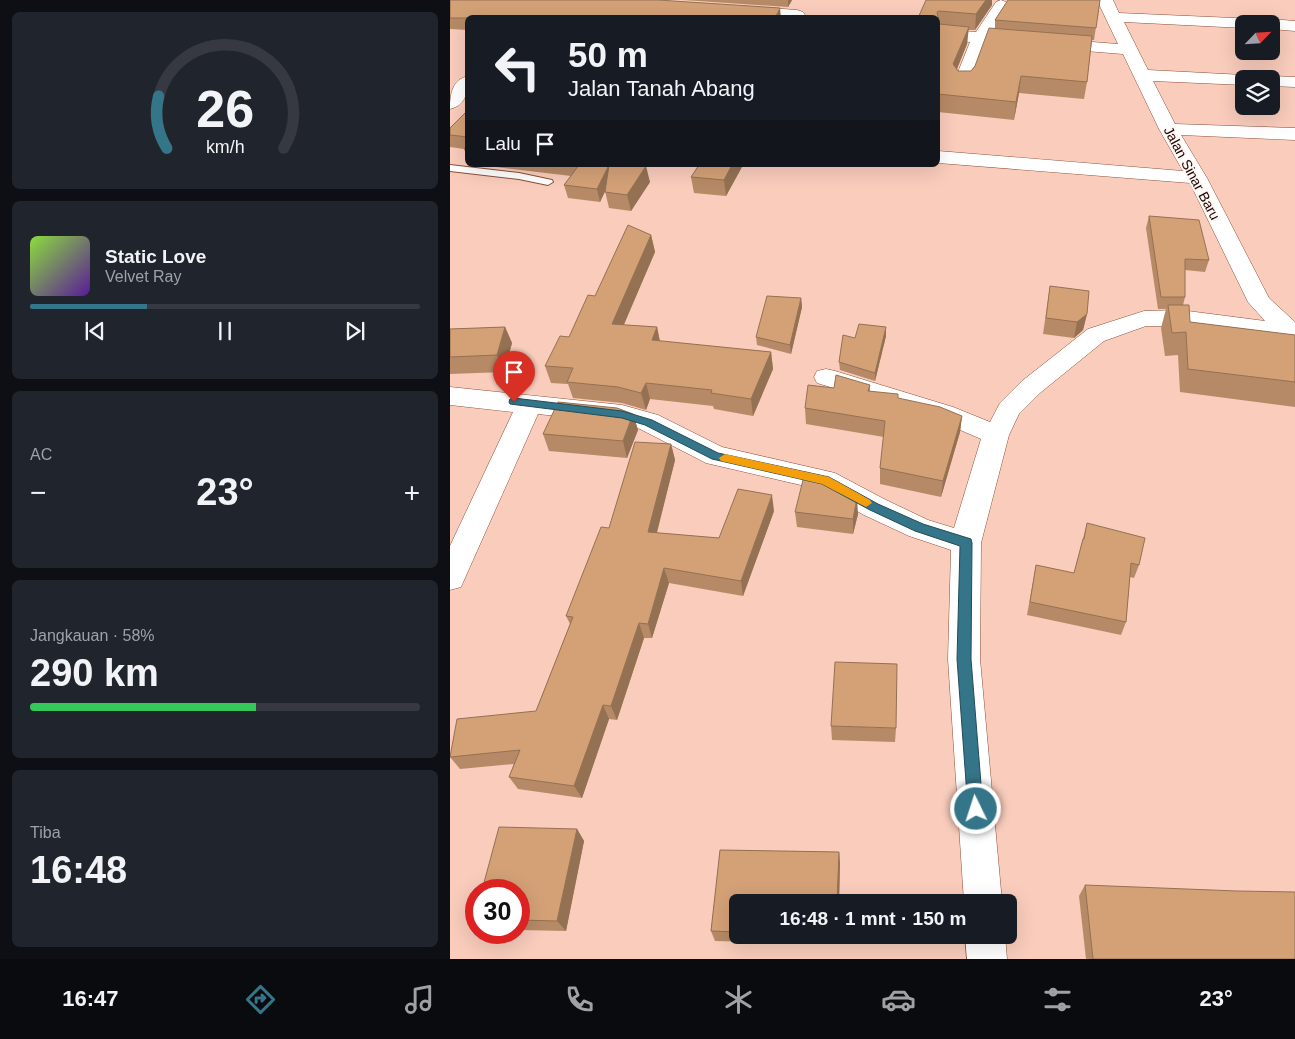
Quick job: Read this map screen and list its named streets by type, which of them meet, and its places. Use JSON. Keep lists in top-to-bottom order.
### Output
{
  "streets": {
    "street": ["Jalan Sinar Baru"]
  },
  "north": "top right",
  "page": {
    "turn": ["50 m", "Jalan Tanah Abang"],
    "then": "Lalu",
    "song": ["Static Love", "Velvet Ray"],
    "tile": [
      "AC",
      ["Jangkauan · 58%", "290 km"],
      ["Tiba", "16:48"]
    ],
    "heat": ["−", "23°", "+"],
    "limit": "30",
    "trip": "16:48 · 1 mnt · 150 m",
    "tabs": ["16:47", "23°"],
    "gauge": ["26", "km/h"]
  }
}
